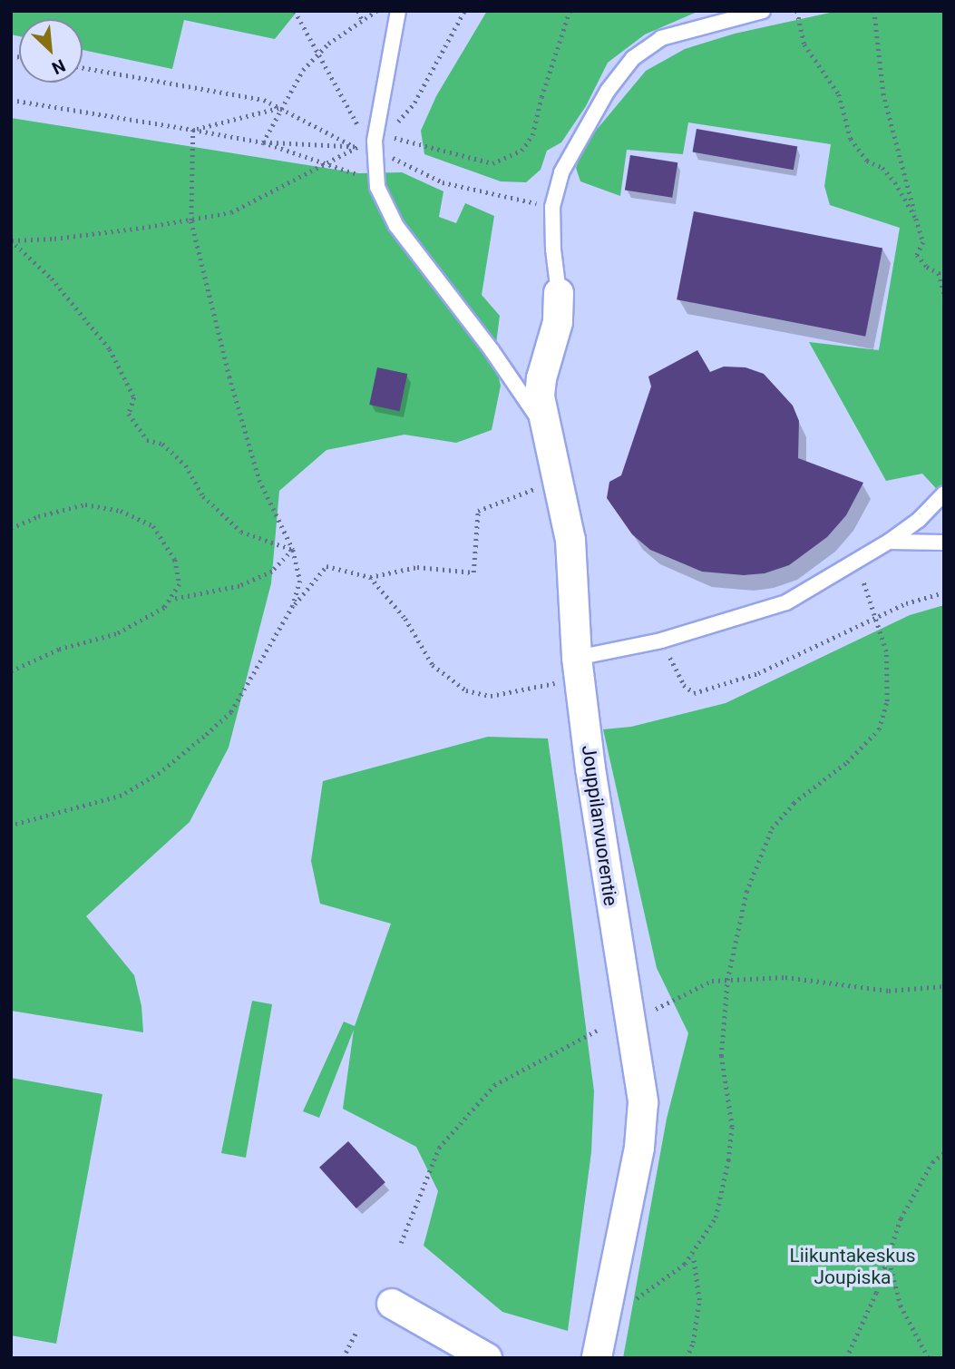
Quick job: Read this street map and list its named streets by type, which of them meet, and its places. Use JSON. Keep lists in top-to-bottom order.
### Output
{
  "streets": {
    "street": ["Jouppilanvuorentie"]
  },
  "parks": ["Liikuntakeskus Joupiska"],
  "north": "bottom right"
}
